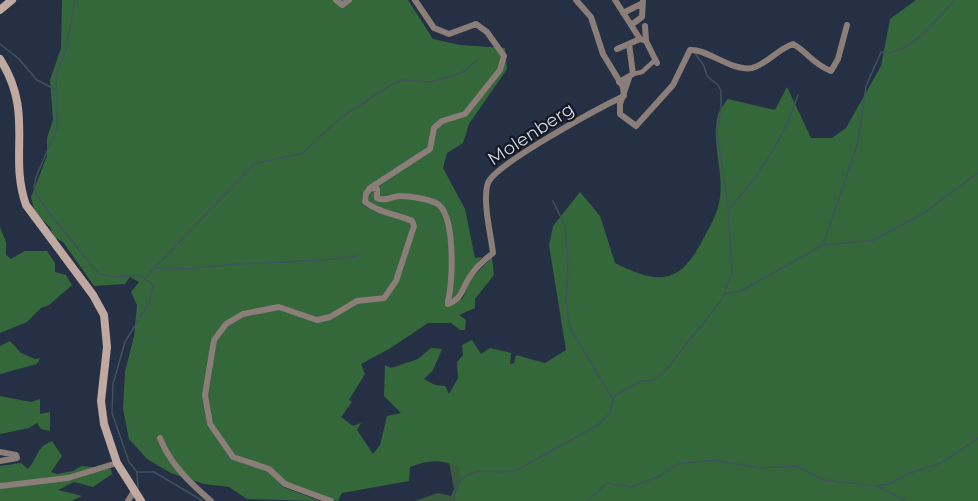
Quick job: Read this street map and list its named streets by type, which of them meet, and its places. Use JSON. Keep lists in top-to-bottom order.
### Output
{
  "streets": {
    "street": ["Molenberg"]
  }
}
